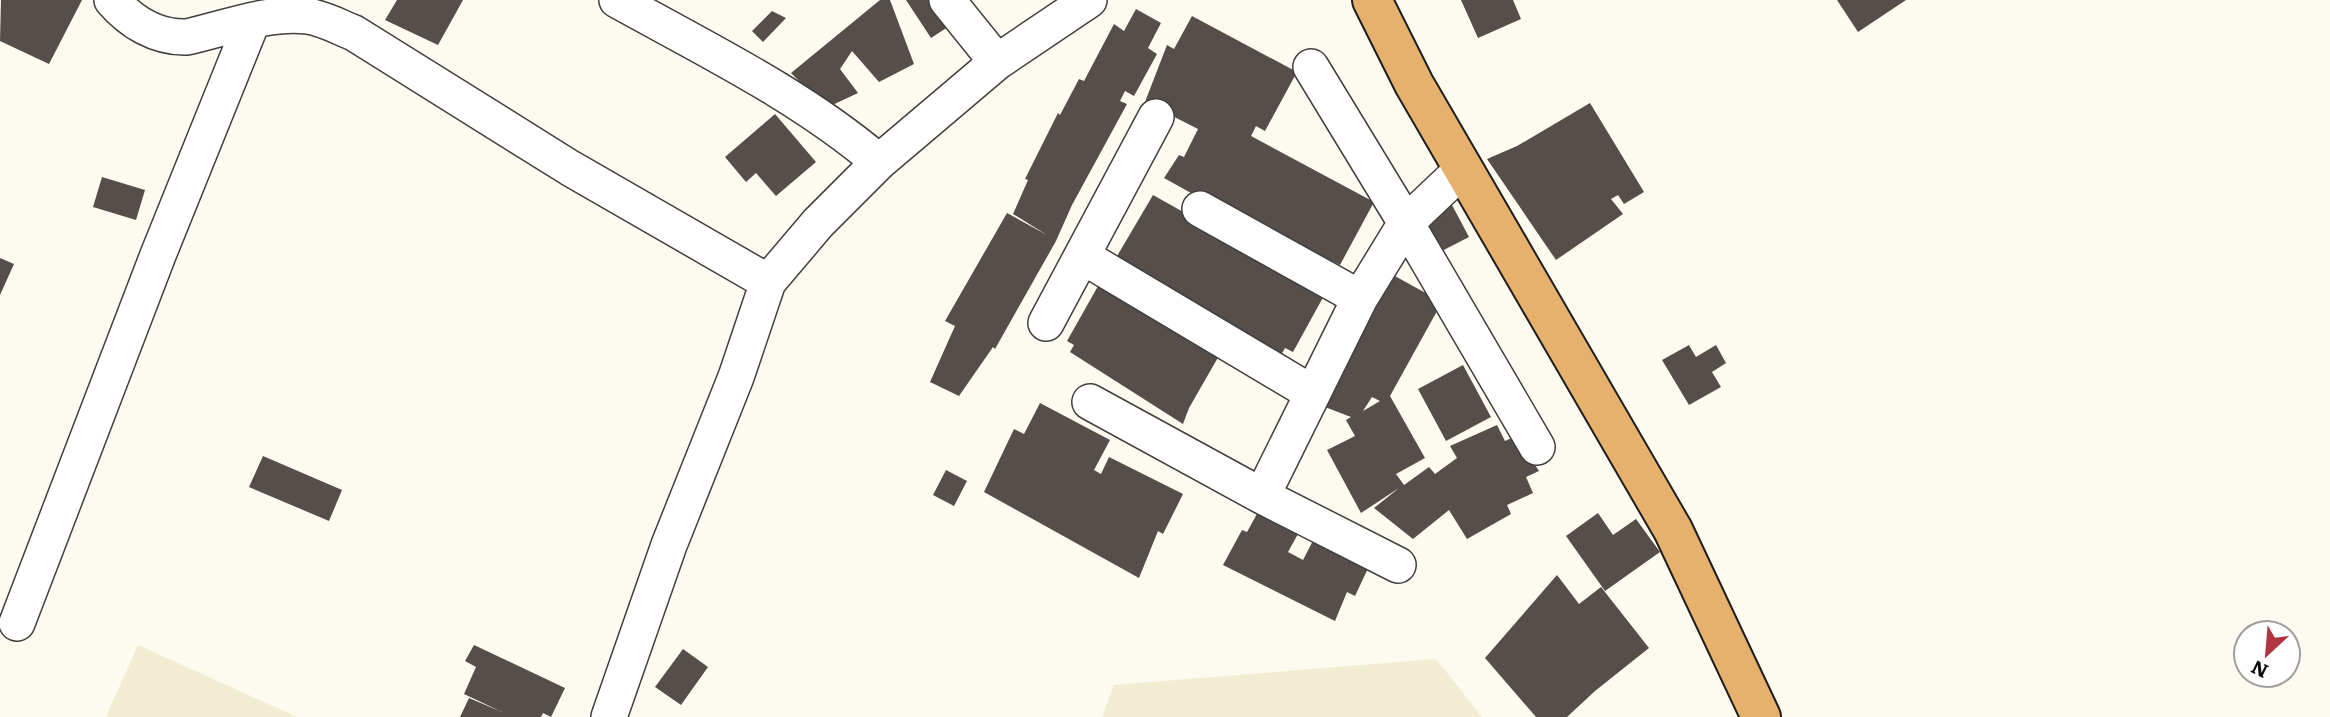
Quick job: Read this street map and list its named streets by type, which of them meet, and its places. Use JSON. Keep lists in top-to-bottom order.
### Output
{
  "north": "bottom left"
}
